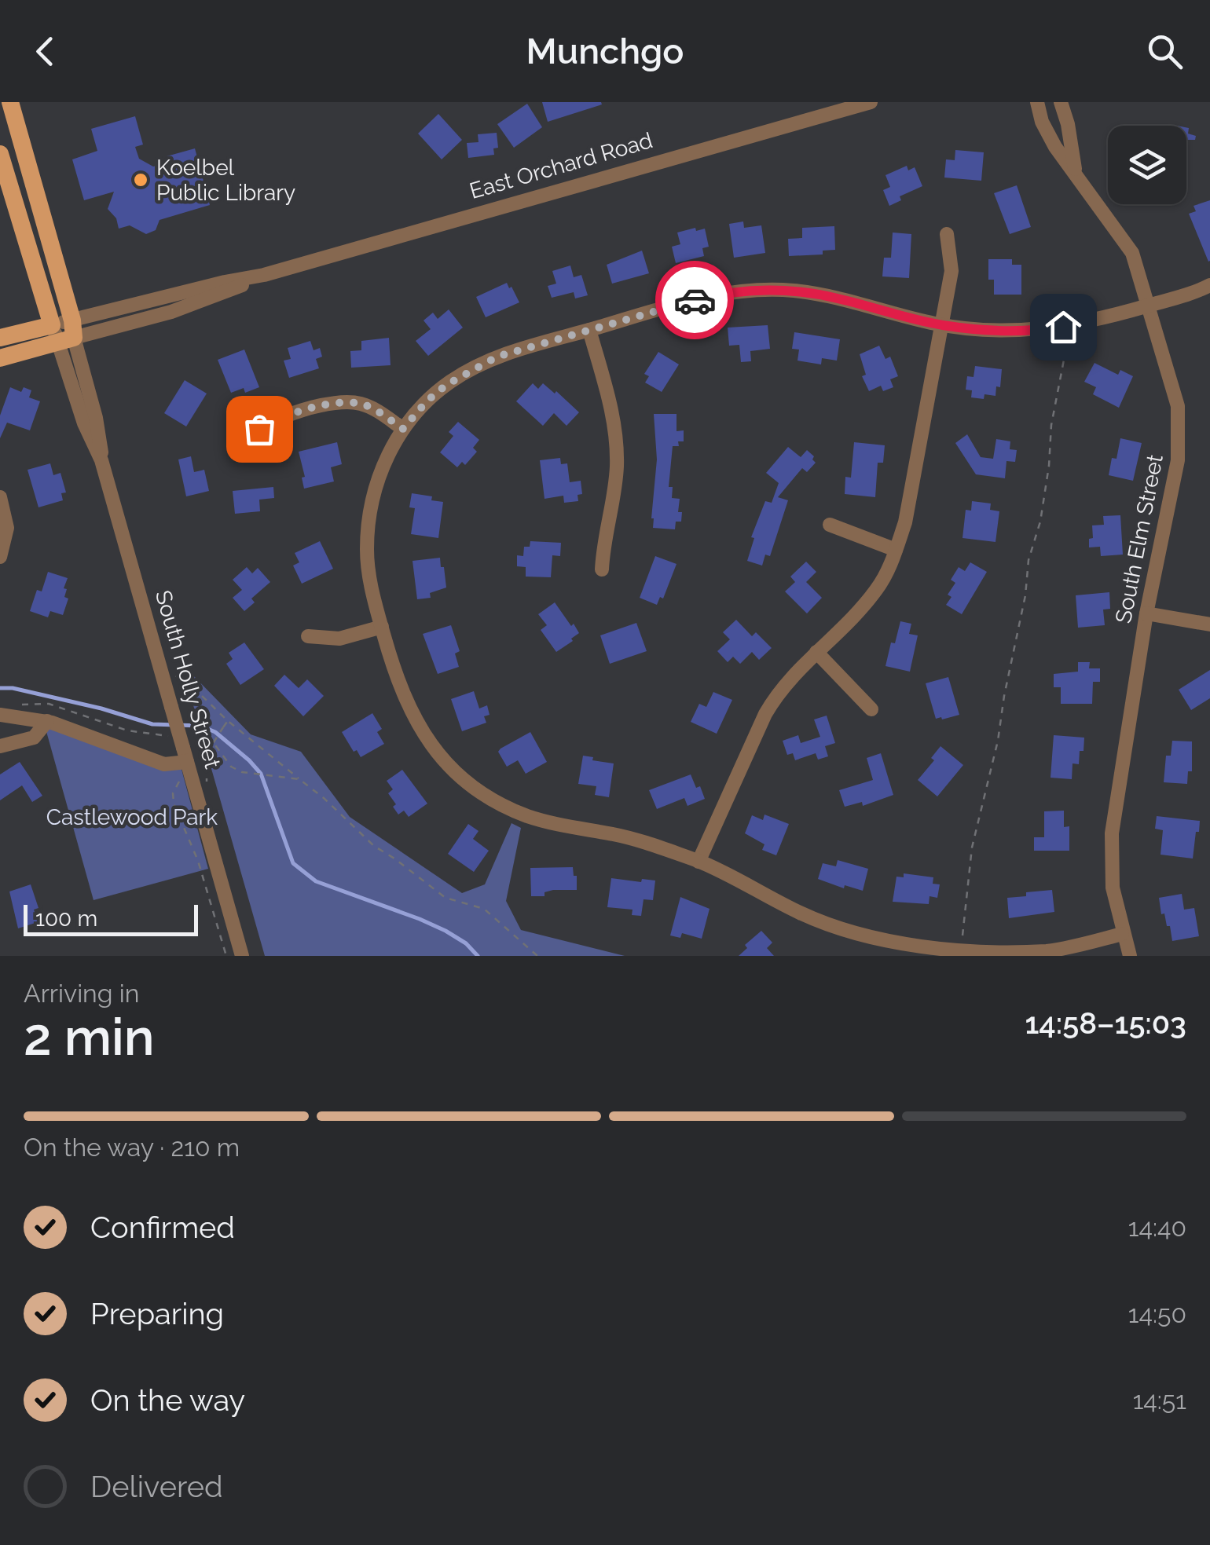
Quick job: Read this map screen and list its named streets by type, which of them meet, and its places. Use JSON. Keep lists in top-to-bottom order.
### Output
{
  "streets": {
    "main road": ["East Orchard Road", "South Holly Street"],
    "street": ["South Elm Street"]
  },
  "crossings": [
    ["East Orchard Road", "South Holly Street"]
  ],
  "parks": ["Castlewood Park"],
  "places": ["Koelbel Public Library"],
  "scale_bar": "100 m",
  "page": {
    "header": "Munchgo",
    "scale": "100 m",
    "heading": ["2 min", "Arriving in", "14:58–15:03"],
    "bar": "On the way · 210 m",
    "list": [
      ["Confirmed", "14:40"],
      ["Preparing", "14:50"],
      ["On the way", "14:51"],
      "Delivered"
    ]
  }
}
